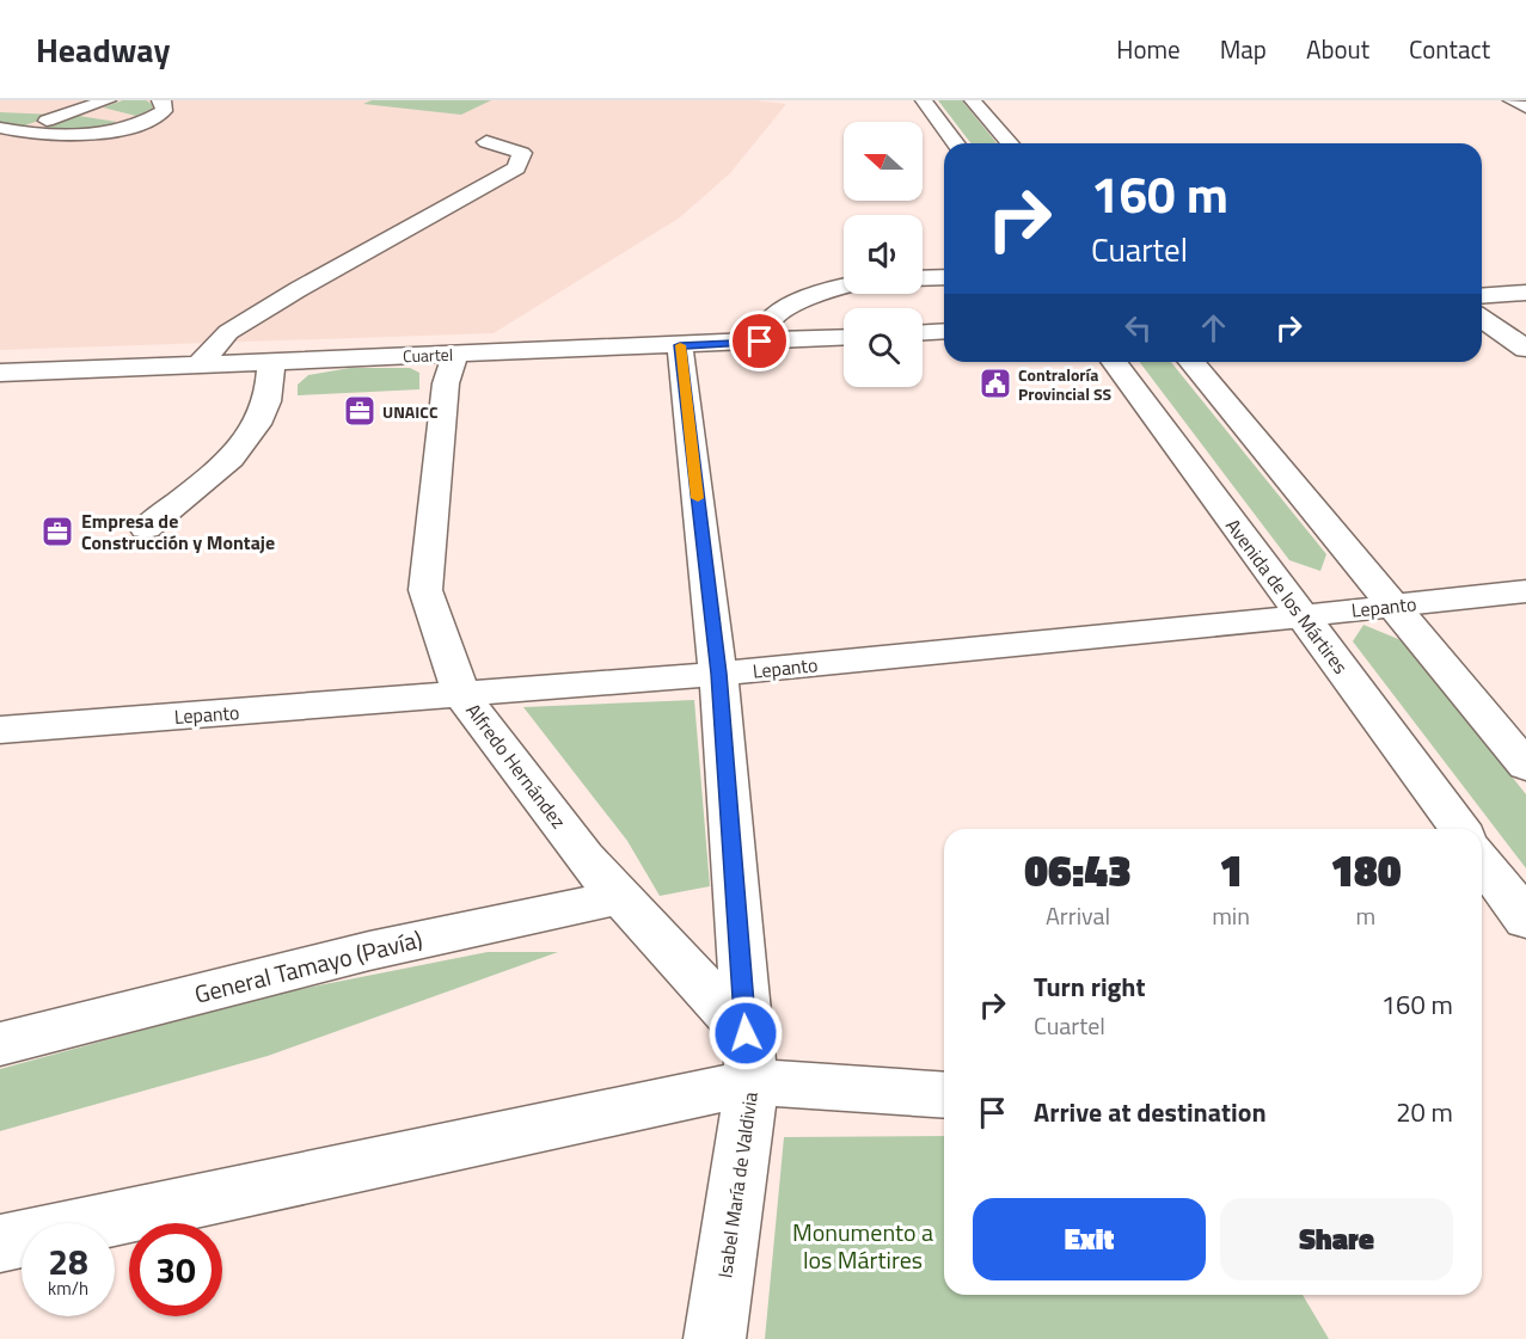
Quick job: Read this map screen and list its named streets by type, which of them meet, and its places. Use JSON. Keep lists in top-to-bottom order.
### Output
{
  "streets": {
    "street": [
      "Cuartel",
      "Avenida de los Mártires",
      "Lepanto",
      "Alfredo Hernández",
      "General Tamayo (Pavía)",
      "Isabel María de Valdivia"
    ]
  },
  "crossings": [
    ["Cuartel", "Alfredo Hernández"],
    ["Cuartel", "Isabel María de Valdivia"],
    ["Avenida de los Mártires", "Lepanto"],
    ["Lepanto", "Alfredo Hernández"],
    ["Lepanto", "Isabel María de Valdivia"],
    ["Alfredo Hernández", "General Tamayo (Pavía)"],
    ["Alfredo Hernández", "Isabel María de Valdivia"]
  ],
  "parks": ["Monumento a los Mártires"],
  "places": {
    "public building": ["Contraloría Provincial SS"],
    "office": ["UNAICC", "Empresa de Construcción y Montaje"]
  },
  "north": "left",
  "page": {
    "header": "Headway",
    "nav": [
      "Home",
      "Map",
      "About",
      "Contact"
    ],
    "turn": ["160 m", "Cuartel"],
    "eta": [
      "06:43",
      "Arrival",
      "1",
      "min",
      "180",
      "m"
    ],
    "list": [
      {
        "name": "Turn right",
        "note": "Cuartel",
        "value": "160 m"
      },
      {
        "name": "Arrive at destination",
        "value": "20 m"
      }
    ],
    "buttons": ["Exit", "Share"],
    "speed": "28 km/h",
    "limit": "30"
  }
}
